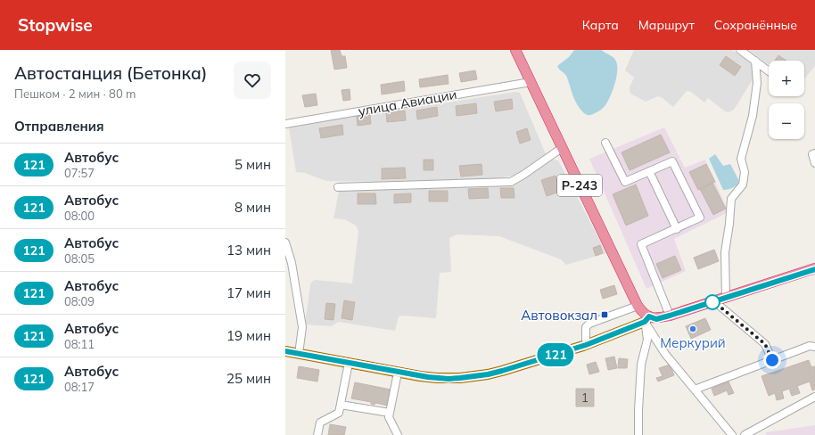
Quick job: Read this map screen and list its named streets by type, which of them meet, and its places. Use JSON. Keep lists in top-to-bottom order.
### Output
{
  "streets": {
    "highway": ["Р-243"],
    "street": ["улица Авиации"]
  },
  "crossings": [
    ["улица Авиации", "Р-243"]
  ],
  "places": {
    "transit": ["Автовокзал"],
    "other": ["Меркурий"]
  },
  "lines": ["bus line 121"],
  "house_numbers": ["1"],
  "page": {
    "header": "Stopwise",
    "nav": ["Карта", "Маршрут", "Сохранённые"],
    "heading": [
      ["Автостанция (Бетонка)", "Пешком · 2 мин · 80 m"],
      "Отправления"
    ],
    "on_map": "121",
    "map_buttons": ["+", "−"],
    "list": [
      {
        "mark": "121",
        "name": "Автобус",
        "note": "07:57",
        "value": "5 мин"
      },
      {
        "mark": "121",
        "name": "Автобус",
        "note": "08:00",
        "value": "8 мин"
      },
      {
        "mark": "121",
        "name": "Автобус",
        "note": "08:05",
        "value": "13 мин"
      },
      {
        "mark": "121",
        "name": "Автобус",
        "note": "08:09",
        "value": "17 мин"
      },
      {
        "mark": "121",
        "name": "Автобус",
        "note": "08:11",
        "value": "19 мин"
      },
      {
        "mark": "121",
        "name": "Автобус",
        "note": "08:17",
        "value": "25 мин"
      }
    ]
  }
}
